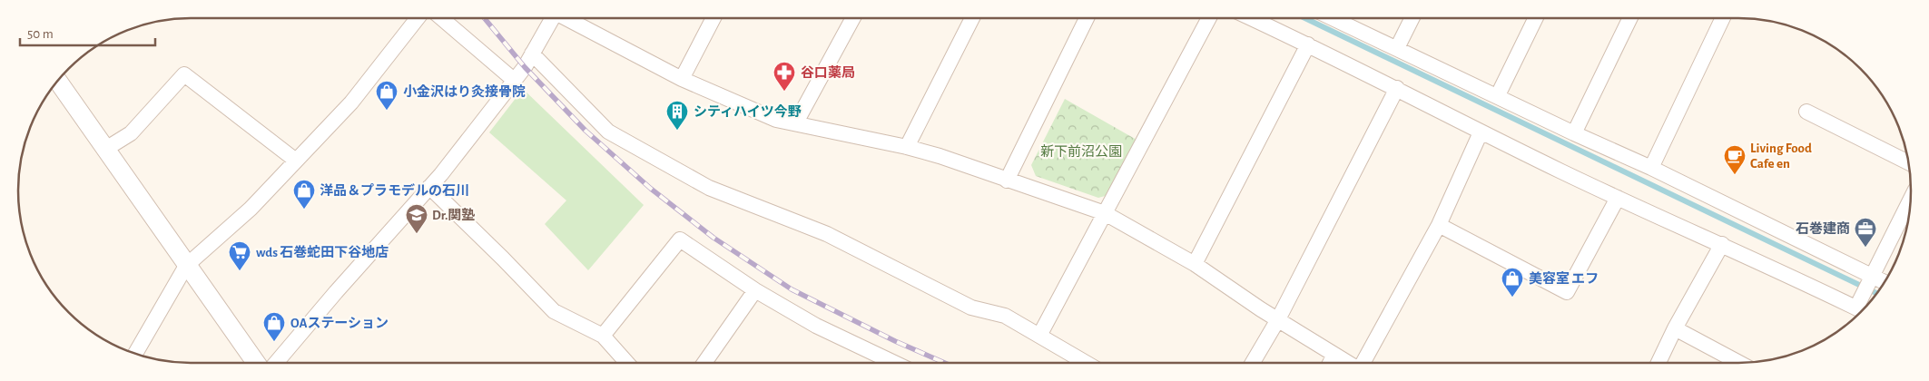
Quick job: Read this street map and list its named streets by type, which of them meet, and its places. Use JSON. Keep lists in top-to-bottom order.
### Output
{
  "parks": ["新下前沼公園"],
  "places": {
    "pharmacy": ["谷口薬局"],
    "shop": [
      "小金沢はり灸接骨院",
      "洋品＆プラモデルの石川",
      "美容室 エフ",
      "OAステーション"
    ],
    "building": ["シティハイツ今野"],
    "cafe": ["Living Food Cafe en"],
    "school or university": ["Dr.関塾"],
    "office": ["石巻建商"],
    "supermarket": ["wds 石巻蛇田下谷地店"]
  },
  "scale_bar": "50 m"
}
